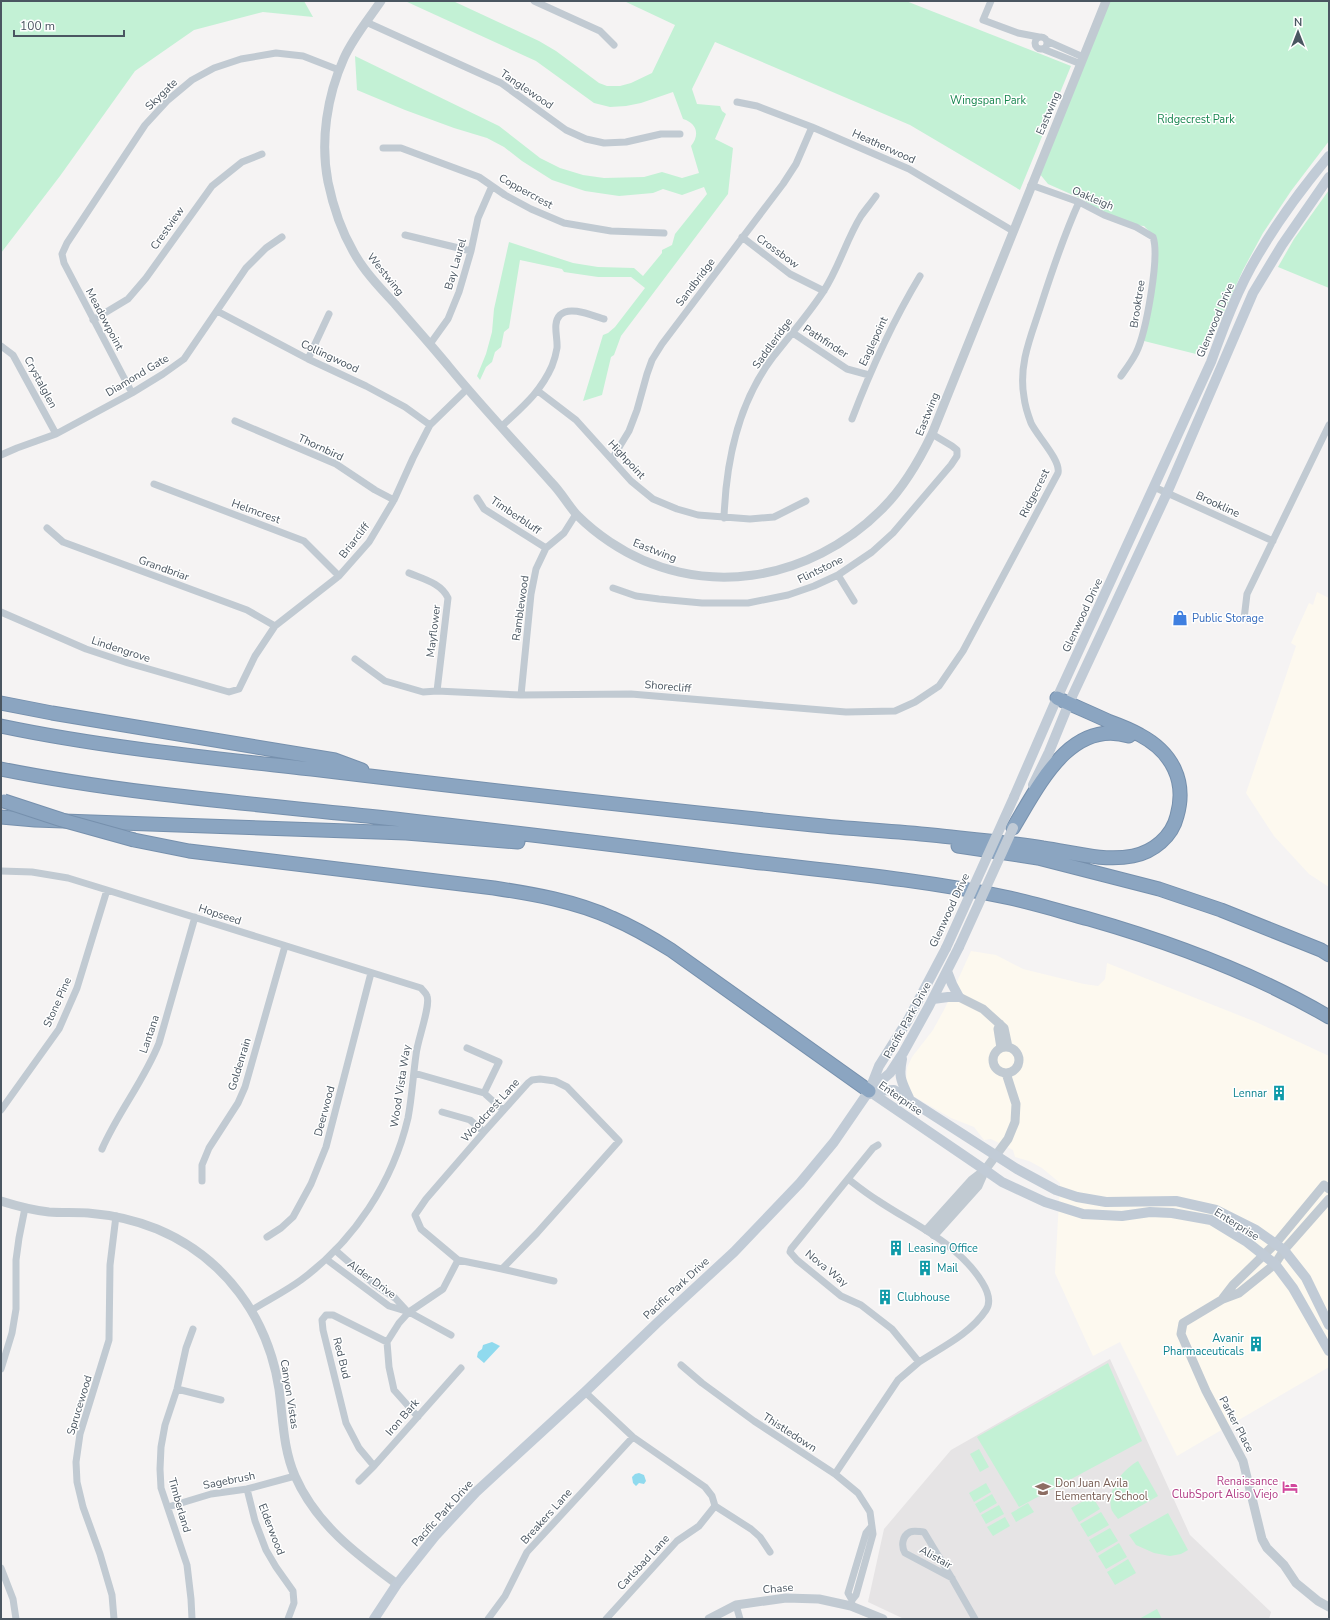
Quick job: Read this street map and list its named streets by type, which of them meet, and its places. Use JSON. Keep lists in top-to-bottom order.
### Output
{
  "streets": {
    "main road": ["Glenwood Drive", "Pacific Park Drive", "Enterprise"],
    "street": [
      "Tanglewood",
      "Skygate",
      "Eastwing",
      "Heatherwood",
      "Coppercrest",
      "Oakleigh",
      "Crestview",
      "Crossbow",
      "Bay Laurel",
      "Westwing",
      "Sandbridge",
      "Brooktree",
      "Meadowpoint",
      "Pathfinder",
      "Eaglepoint",
      "Saddleridge",
      "Collingwood",
      "Diamond Gate",
      "Crystalglen",
      "Thornbird",
      "Highpoint",
      "Ridgecrest",
      "Brookline",
      "Helmcrest",
      "Timberbluff",
      "Briarcliff",
      "Grandbriar",
      "Flintstone",
      "Ramblewood",
      "Mayflower",
      "Lindengrove",
      "Shorecliff",
      "Hopseed",
      "Stone Pine",
      "Lantana",
      "Goldenrain",
      "Wood Vista Way",
      "Woodcrest Lane",
      "Deerwood",
      "Nova Way",
      "Alder Drive",
      "Red Bud",
      "Canyon Vistas",
      "Sprucewood",
      "Iron Bark",
      "Parker Place",
      "Thistledown",
      "Sagebrush",
      "Timberland",
      "Breakers Lane",
      "Elderwood",
      "Alistair",
      "Carlsbad Lane",
      "Chase"
    ]
  },
  "crossings": [
    ["Tanglewood", "Westwing"],
    ["Skygate", "Westwing"],
    ["Skygate", "Meadowpoint"],
    ["Eastwing", "Heatherwood"],
    ["Eastwing", "Oakleigh"],
    ["Eastwing", "Westwing"],
    ["Eastwing", "Flintstone"],
    ["Eastwing", "Ramblewood"],
    ["Heatherwood", "Sandbridge"],
    ["Coppercrest", "Bay Laurel"],
    ["Oakleigh", "Brooktree"],
    ["Oakleigh", "Ridgecrest"],
    ["Crestview", "Meadowpoint"],
    ["Crossbow", "Sandbridge"],
    ["Crossbow", "Saddleridge"],
    ["Bay Laurel", "Westwing"],
    ["Westwing", "Briarcliff"],
    ["Westwing", "Ramblewood"],
    ["Sandbridge", "Highpoint"],
    ["Meadowpoint", "Diamond Gate"],
    ["Glenwood Drive", "Brookline"],
    ["Glenwood Drive", "Pacific Park Drive"],
    ["Glenwood Drive", "Enterprise"],
    ["Pathfinder", "Eaglepoint"],
    ["Pathfinder", "Saddleridge"],
    ["Saddleridge", "Highpoint"],
    ["Collingwood", "Diamond Gate"],
    ["Collingwood", "Briarcliff"],
    ["Diamond Gate", "Crystalglen"],
    ["Thornbird", "Briarcliff"],
    ["Ridgecrest", "Shorecliff"],
    ["Helmcrest", "Briarcliff"],
    ["Timberbluff", "Ramblewood"],
    ["Briarcliff", "Grandbriar"],
    ["Briarcliff", "Lindengrove"],
    ["Ramblewood", "Shorecliff"],
    ["Mayflower", "Shorecliff"],
    ["Hopseed", "Stone Pine"],
    ["Hopseed", "Lantana"],
    ["Hopseed", "Goldenrain"],
    ["Hopseed", "Wood Vista Way"],
    ["Hopseed", "Deerwood"],
    ["Pacific Park Drive", "Enterprise"],
    ["Pacific Park Drive", "Canyon Vistas"],
    ["Wood Vista Way", "Alder Drive"],
    ["Wood Vista Way", "Canyon Vistas"],
    ["Enterprise", "Parker Place"],
    ["Red Bud", "Iron Bark"],
    ["Canyon Vistas", "Sprucewood"],
    ["Canyon Vistas", "Sagebrush"],
    ["Thistledown", "Chase"],
    ["Sagebrush", "Timberland"],
    ["Sagebrush", "Elderwood"]
  ],
  "parks": ["Wingspan Park", "Ridgecrest Park"],
  "places": {
    "shop": ["Public Storage"],
    "building": [
      "Lennar",
      "Leasing Office",
      "Mail",
      "Clubhouse",
      "Avanir Pharmaceuticals"
    ],
    "hotel": ["Renaissance ClubSport Aliso Viejo"],
    "school or university": ["Don Juan Avila Elementary School"]
  },
  "scale_bar": "100 m",
  "north": "top"
}
